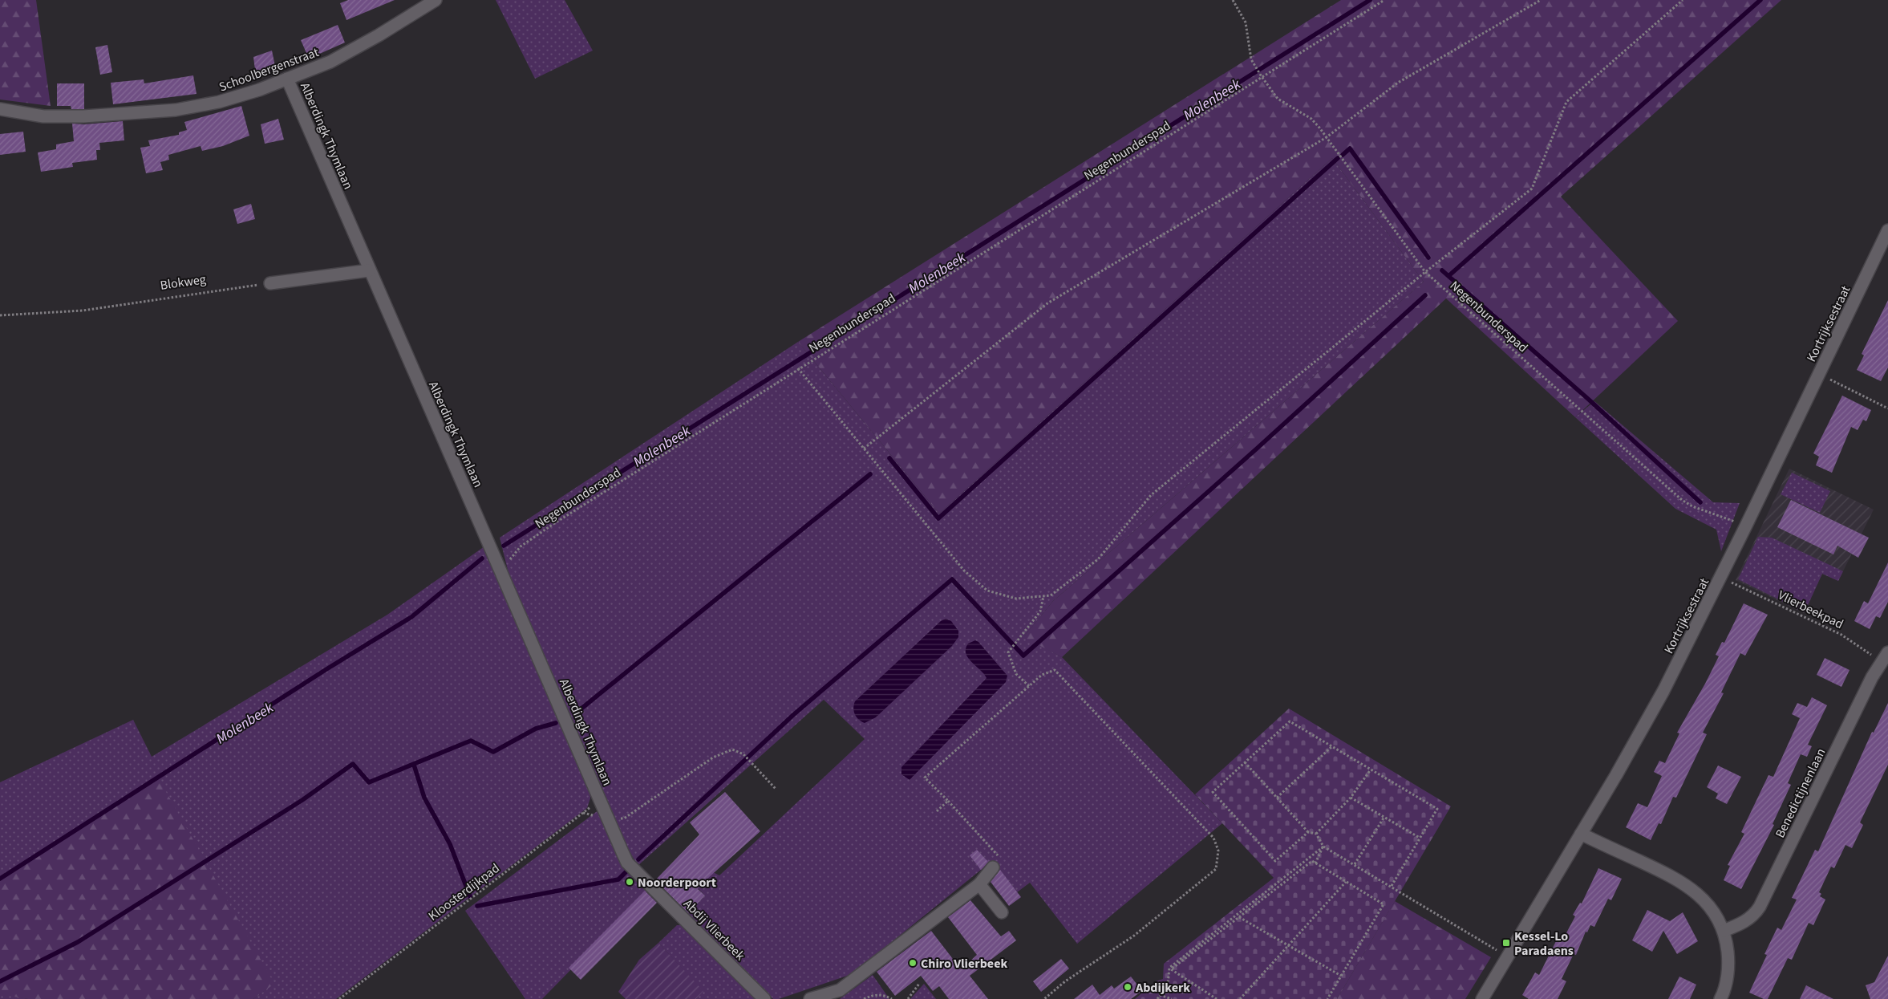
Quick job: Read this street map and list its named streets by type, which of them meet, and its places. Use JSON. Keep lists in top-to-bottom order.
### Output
{
  "streets": {
    "street": [
      "Schoolbergenstraat",
      "Alberdingk Thymlaan",
      "Kortrijksestraat",
      "Benedictijnenlaan",
      "Abdij Vlierbeek"
    ],
    "path": [
      "Negenbunderspad",
      "Blokweg",
      "Vlierbeekpad",
      "Kloosterdijkpad"
    ]
  },
  "crossings": [
    ["Schoolbergenstraat", "Alberdingk Thymlaan"],
    ["Alberdingk Thymlaan", "Negenbunderspad"],
    ["Alberdingk Thymlaan", "Kloosterdijkpad"],
    ["Alberdingk Thymlaan", "Abdij Vlierbeek"],
    ["Negenbunderspad", "Kortrijksestraat"],
    ["Kortrijksestraat", "Vlierbeekpad"],
    ["Vlierbeekpad", "Benedictijnenlaan"]
  ],
  "water": ["Molenbeek"],
  "places": {
    "other": ["Noorderpoort", "Chiro Vlierbeek", "Abdijkerk"],
    "transit": ["Kessel-Lo Paradaens"]
  }
}
